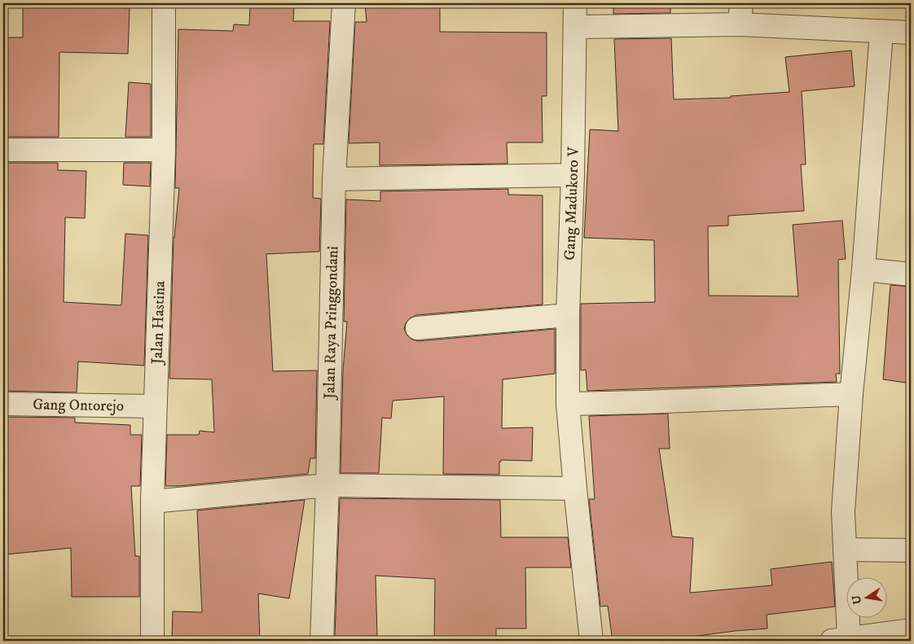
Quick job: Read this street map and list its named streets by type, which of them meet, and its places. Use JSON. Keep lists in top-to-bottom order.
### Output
{
  "streets": {
    "street": [
      "Gang Madukoro V",
      "Jalan Hastina",
      "Jalan Raya Pringgondani",
      "Gang Ontorejo"
    ]
  },
  "crossings": [
    ["Jalan Hastina", "Gang Ontorejo"]
  ],
  "north": "left"
}
